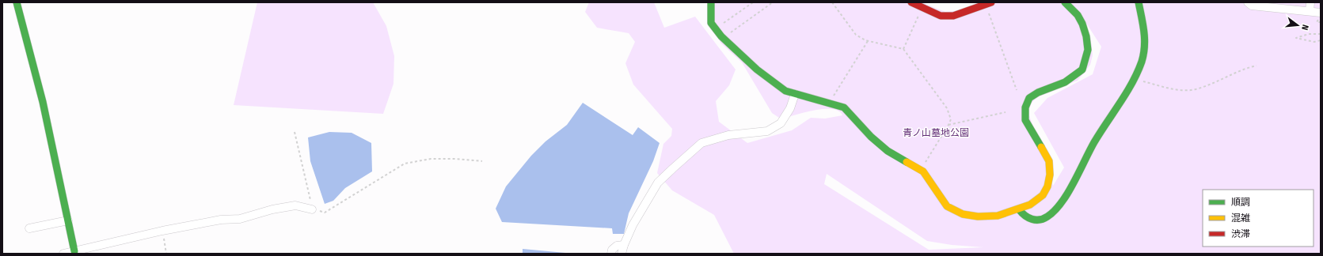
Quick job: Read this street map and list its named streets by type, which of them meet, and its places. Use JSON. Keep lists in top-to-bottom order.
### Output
{
  "parks": ["青ノ山墓地公園"],
  "legend": ["順調", "混雑", "渋滞"],
  "north": "right"
}
